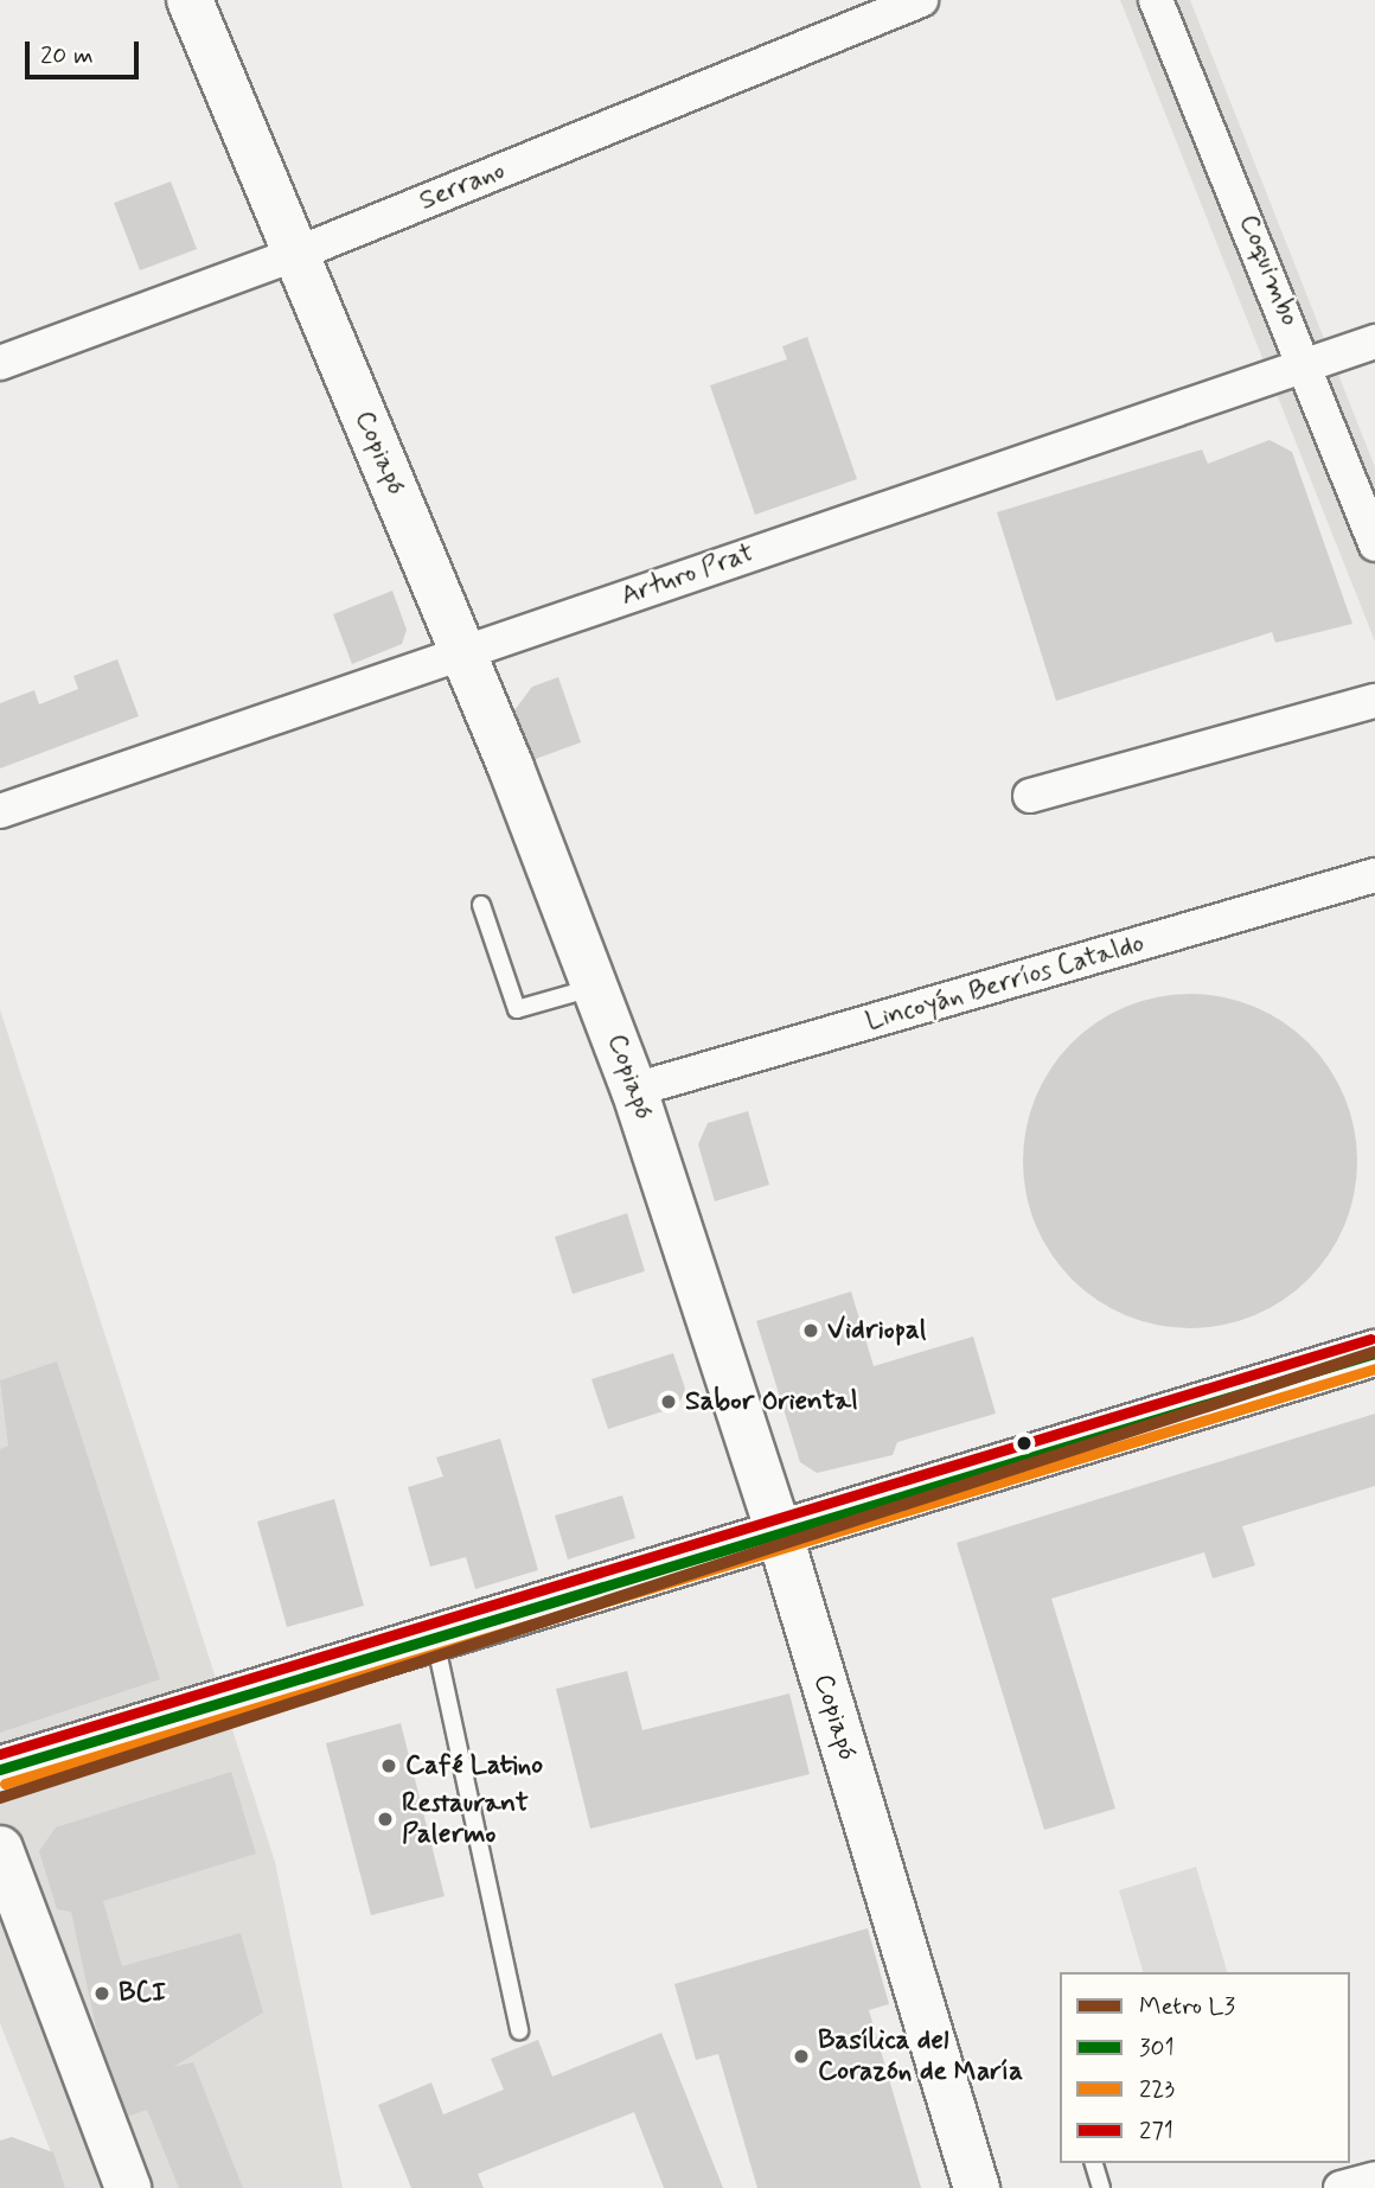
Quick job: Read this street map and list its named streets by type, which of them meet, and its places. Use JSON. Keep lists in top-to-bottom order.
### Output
{
  "streets": {
    "street": [
      "Serrano",
      "Coquimbo",
      "Copiapó",
      "Arturo Prat",
      "Lincoyán Berríos Cataldo"
    ]
  },
  "crossings": [
    ["Serrano", "Copiapó"],
    ["Coquimbo", "Arturo Prat"],
    ["Copiapó", "Arturo Prat"],
    ["Copiapó", "Lincoyán Berríos Cataldo"]
  ],
  "places": [
    "Vidriopal",
    "Sabor Oriental",
    "Café Latino",
    "Restaurant Palermo",
    "BCI",
    "Basílica del Corazón de María"
  ],
  "lines": [
    "transit line 271",
    "metro line L3",
    "transit line 301",
    "transit line 223"
  ],
  "legend": [
    "Metro L3",
    "301",
    "223",
    "271"
  ],
  "scale_bar": "20 m"
}
